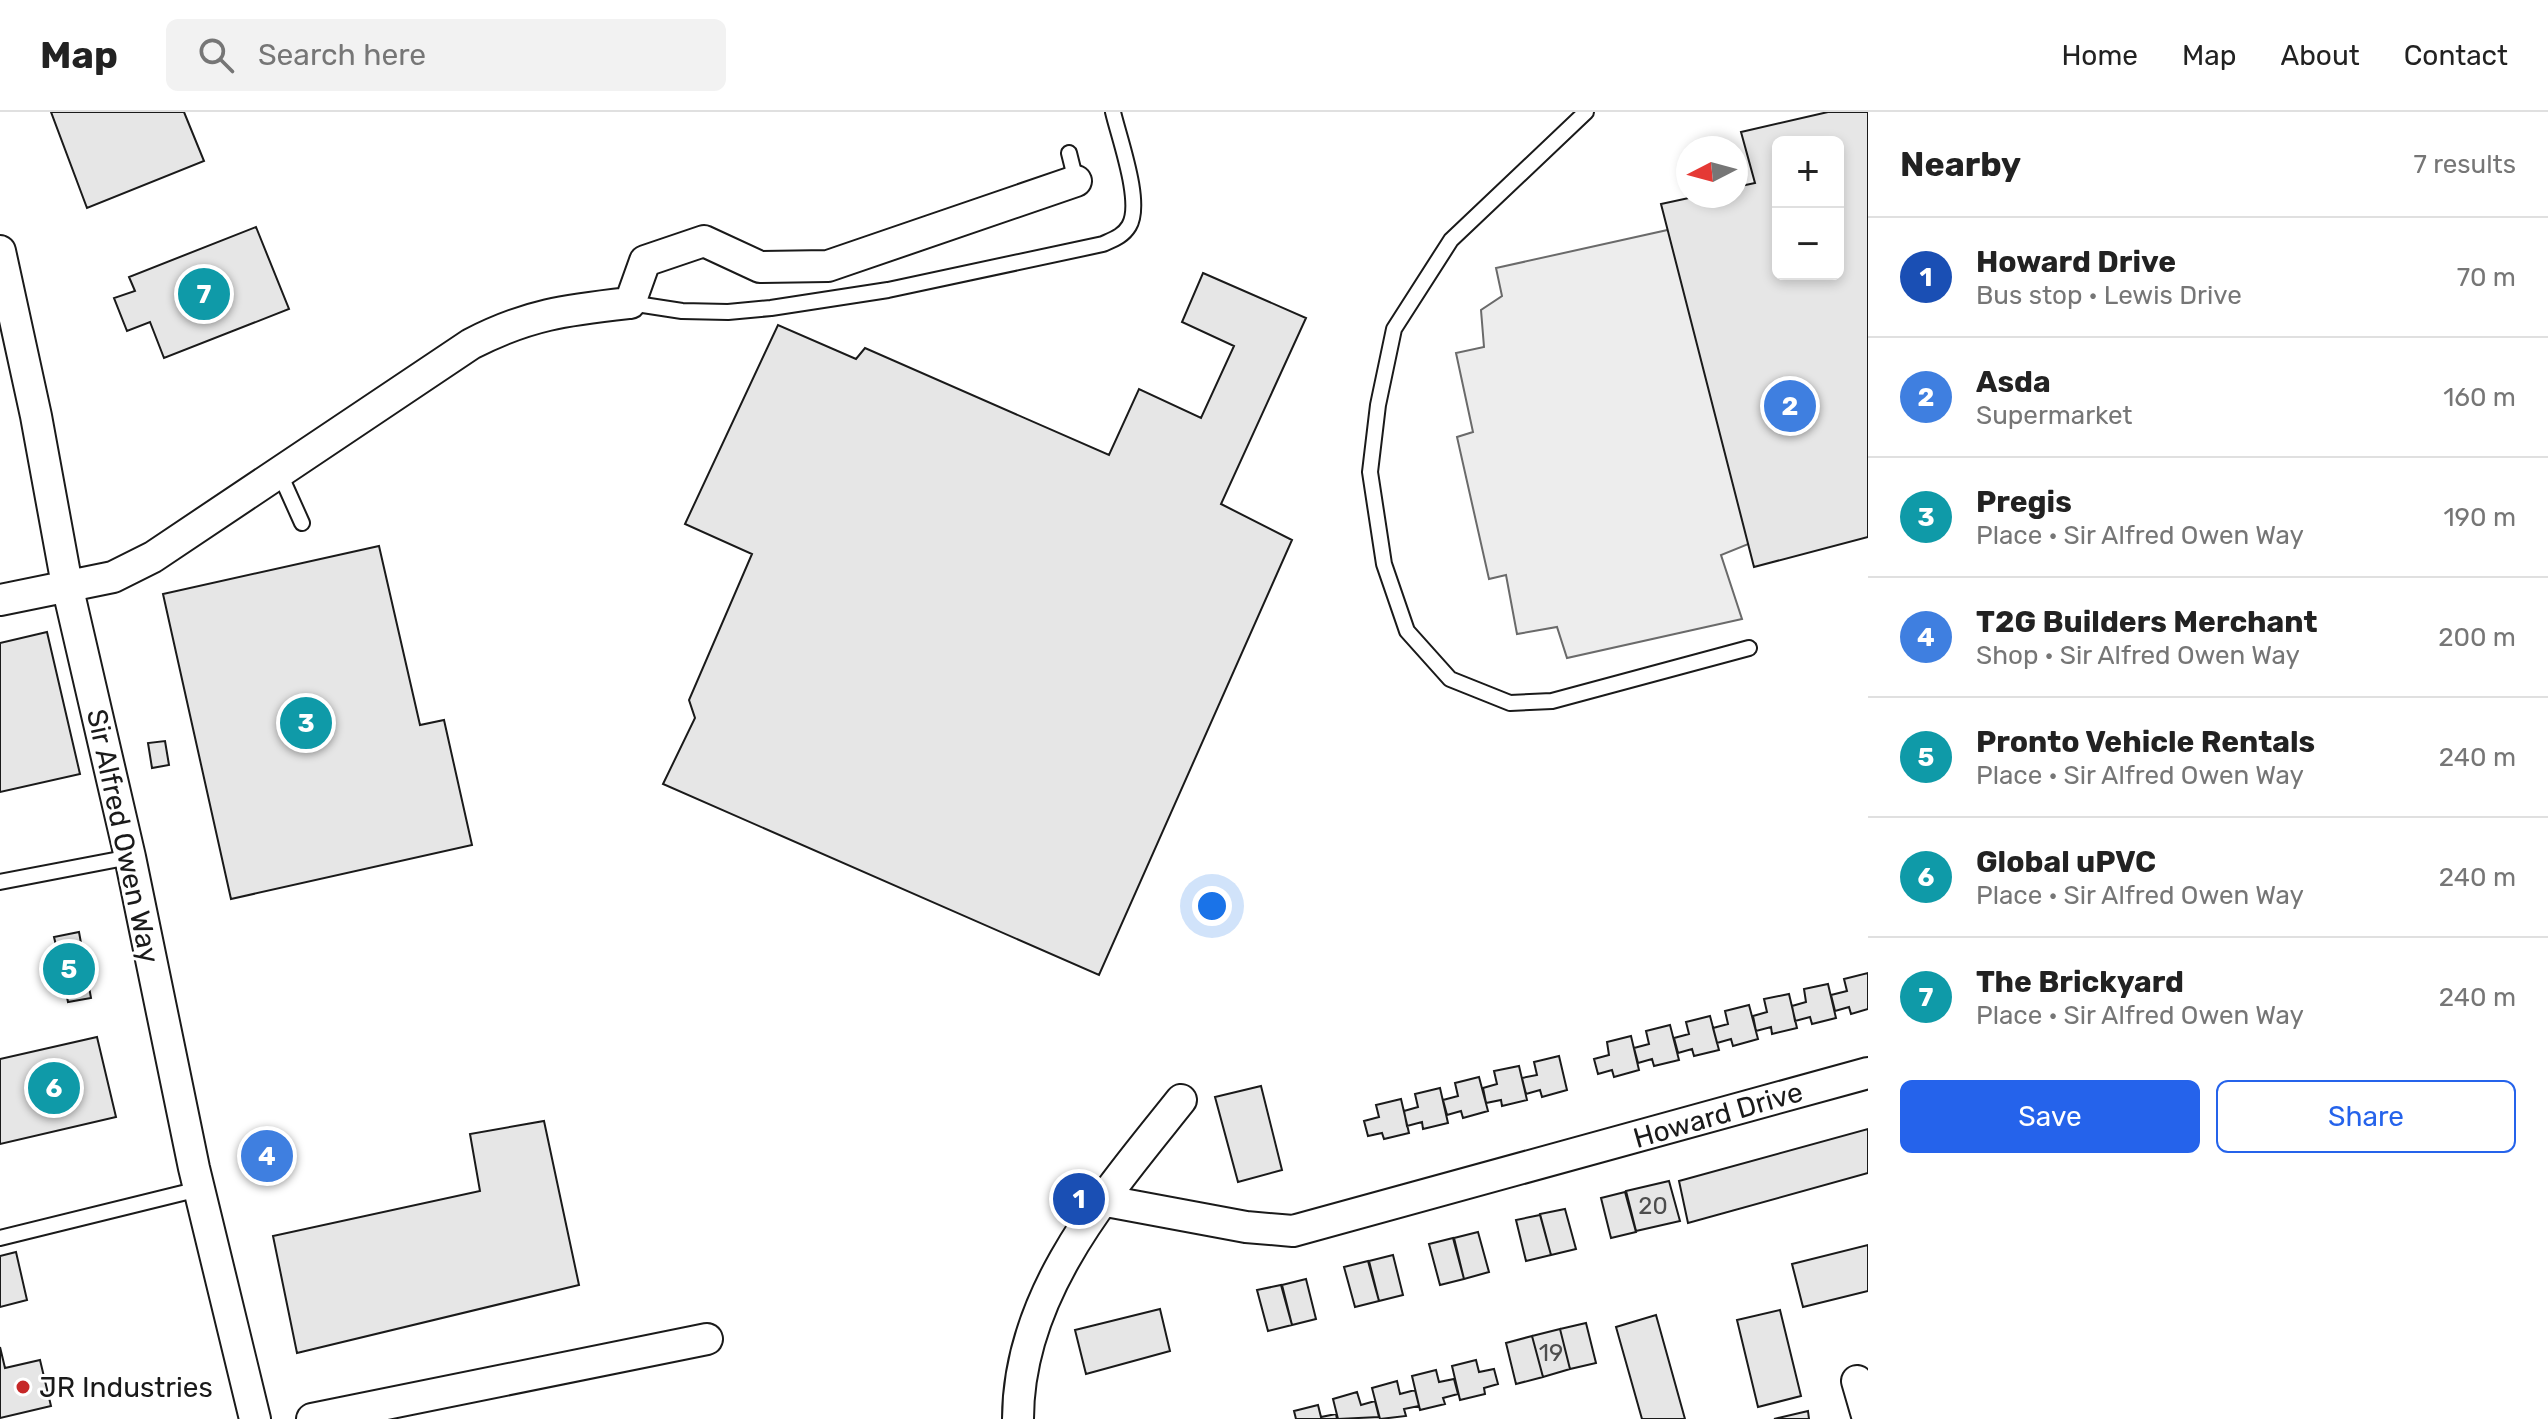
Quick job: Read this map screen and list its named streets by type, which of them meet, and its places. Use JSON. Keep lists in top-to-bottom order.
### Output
{
  "streets": {
    "street": ["Sir Alfred Owen Way", "Howard Drive"]
  },
  "places": ["JR Industries"],
  "house_numbers": ["20", "19"],
  "north": "left",
  "page": {
    "header": "Map",
    "search": "Search here",
    "nav": [
      "Home",
      "Map",
      "About",
      "Contact"
    ],
    "heading": ["Nearby", "7 results"],
    "map_buttons": ["+", "−"],
    "list": [
      {
        "mark": "1",
        "name": "Howard Drive",
        "note": "Bus stop · Lewis Drive",
        "value": "70 m"
      },
      {
        "mark": "2",
        "name": "Asda",
        "note": "Supermarket",
        "value": "160 m"
      },
      {
        "mark": "3",
        "name": "Pregis",
        "note": "Place · Sir Alfred Owen Way",
        "value": "190 m"
      },
      {
        "mark": "4",
        "name": "T2G Builders Merchant",
        "note": "Shop · Sir Alfred Owen Way",
        "value": "200 m"
      },
      {
        "mark": "5",
        "name": "Pronto Vehicle Rentals",
        "note": "Place · Sir Alfred Owen Way",
        "value": "240 m"
      },
      {
        "mark": "6",
        "name": "Global uPVC",
        "note": "Place · Sir Alfred Owen Way",
        "value": "240 m"
      },
      {
        "mark": "7",
        "name": "The Brickyard",
        "note": "Place · Sir Alfred Owen Way",
        "value": "240 m"
      }
    ],
    "pins": [
      "7",
      "2",
      "3",
      "5",
      "6",
      "4",
      "1"
    ],
    "buttons": ["Save", "Share"]
  }
}
